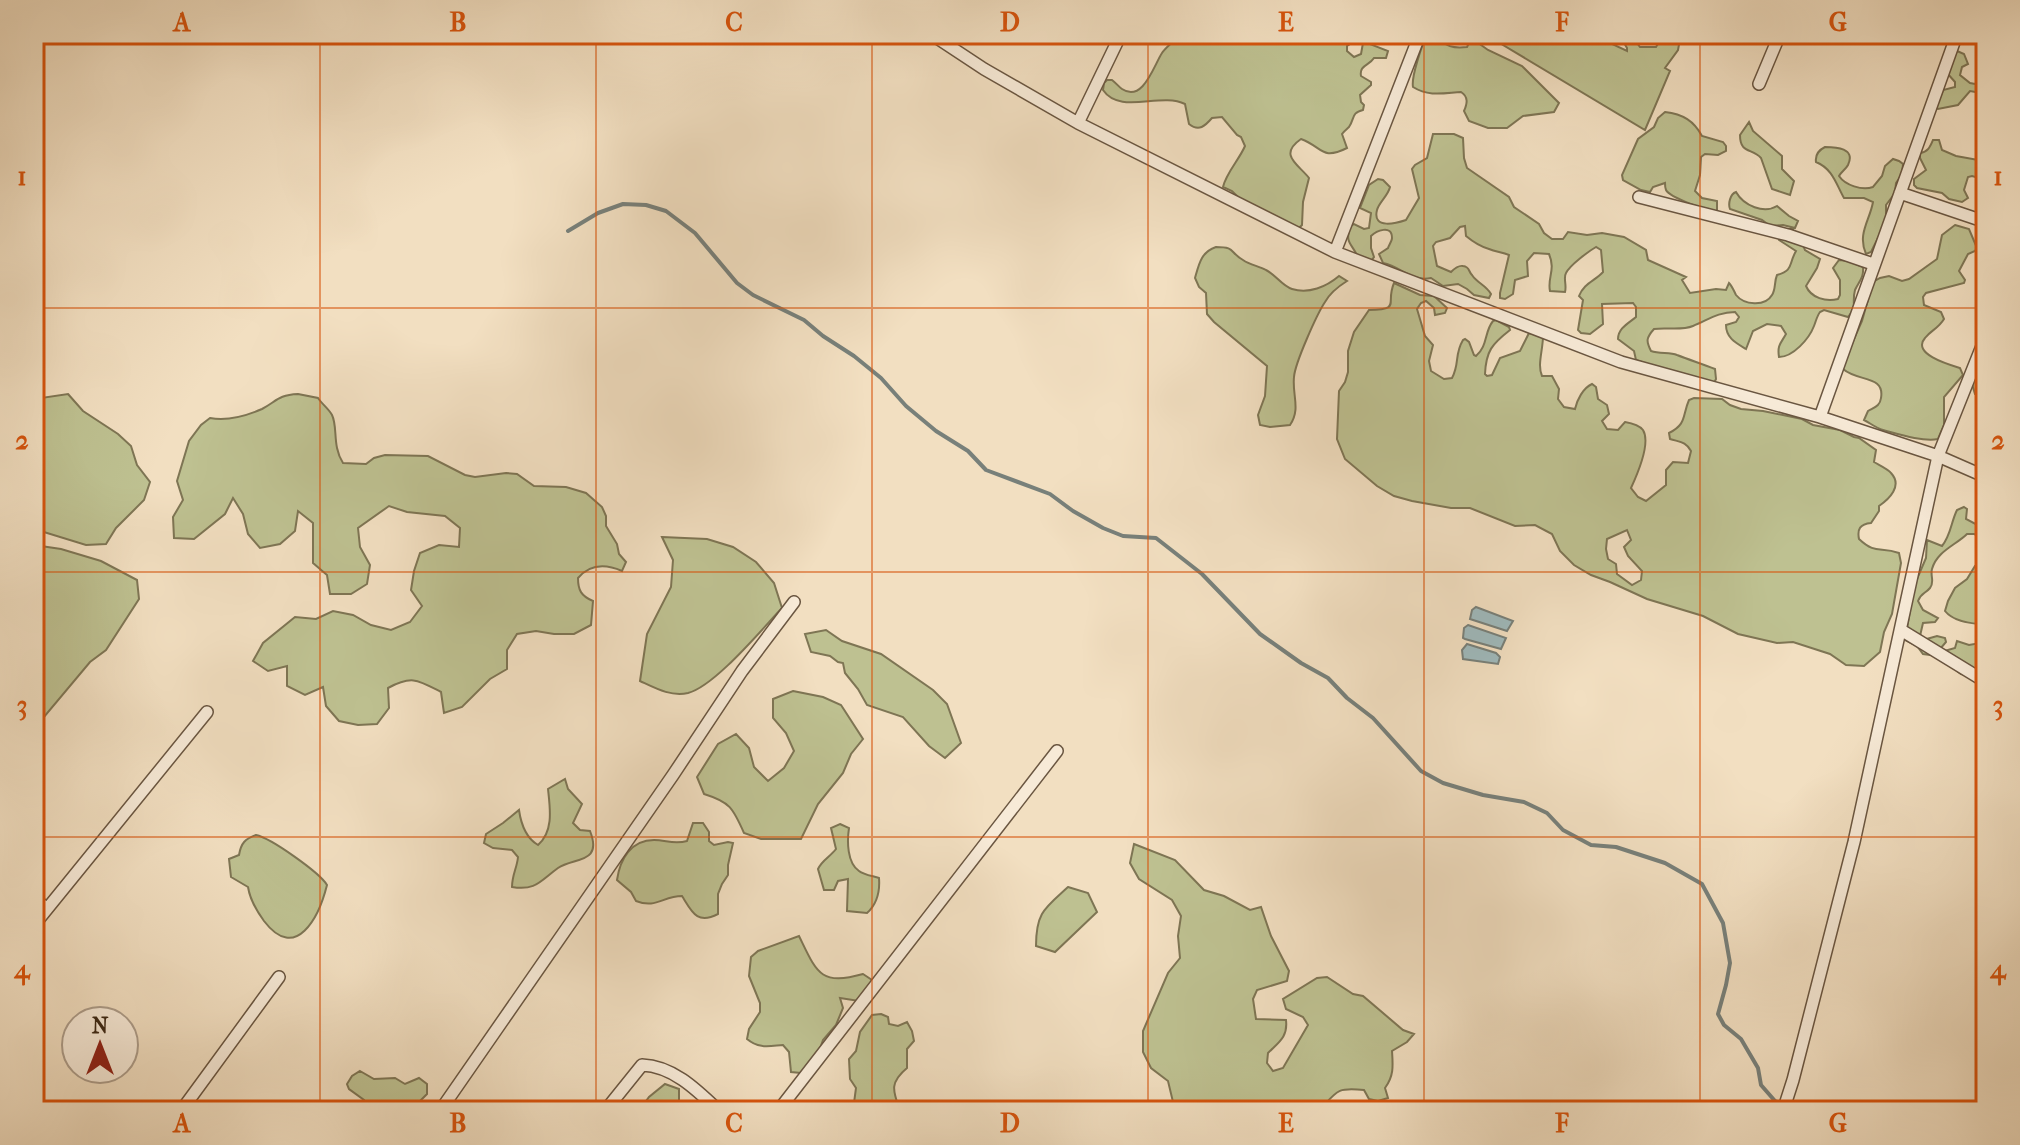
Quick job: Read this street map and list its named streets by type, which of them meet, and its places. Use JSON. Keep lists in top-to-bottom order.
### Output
{
  "north": "top",
  "grid": {
    "columns": [
      "A",
      "B",
      "C",
      "D",
      "E",
      "F",
      "G"
    ],
    "rows": [
      "1",
      "2",
      "3",
      "4"
    ]
  }
}
